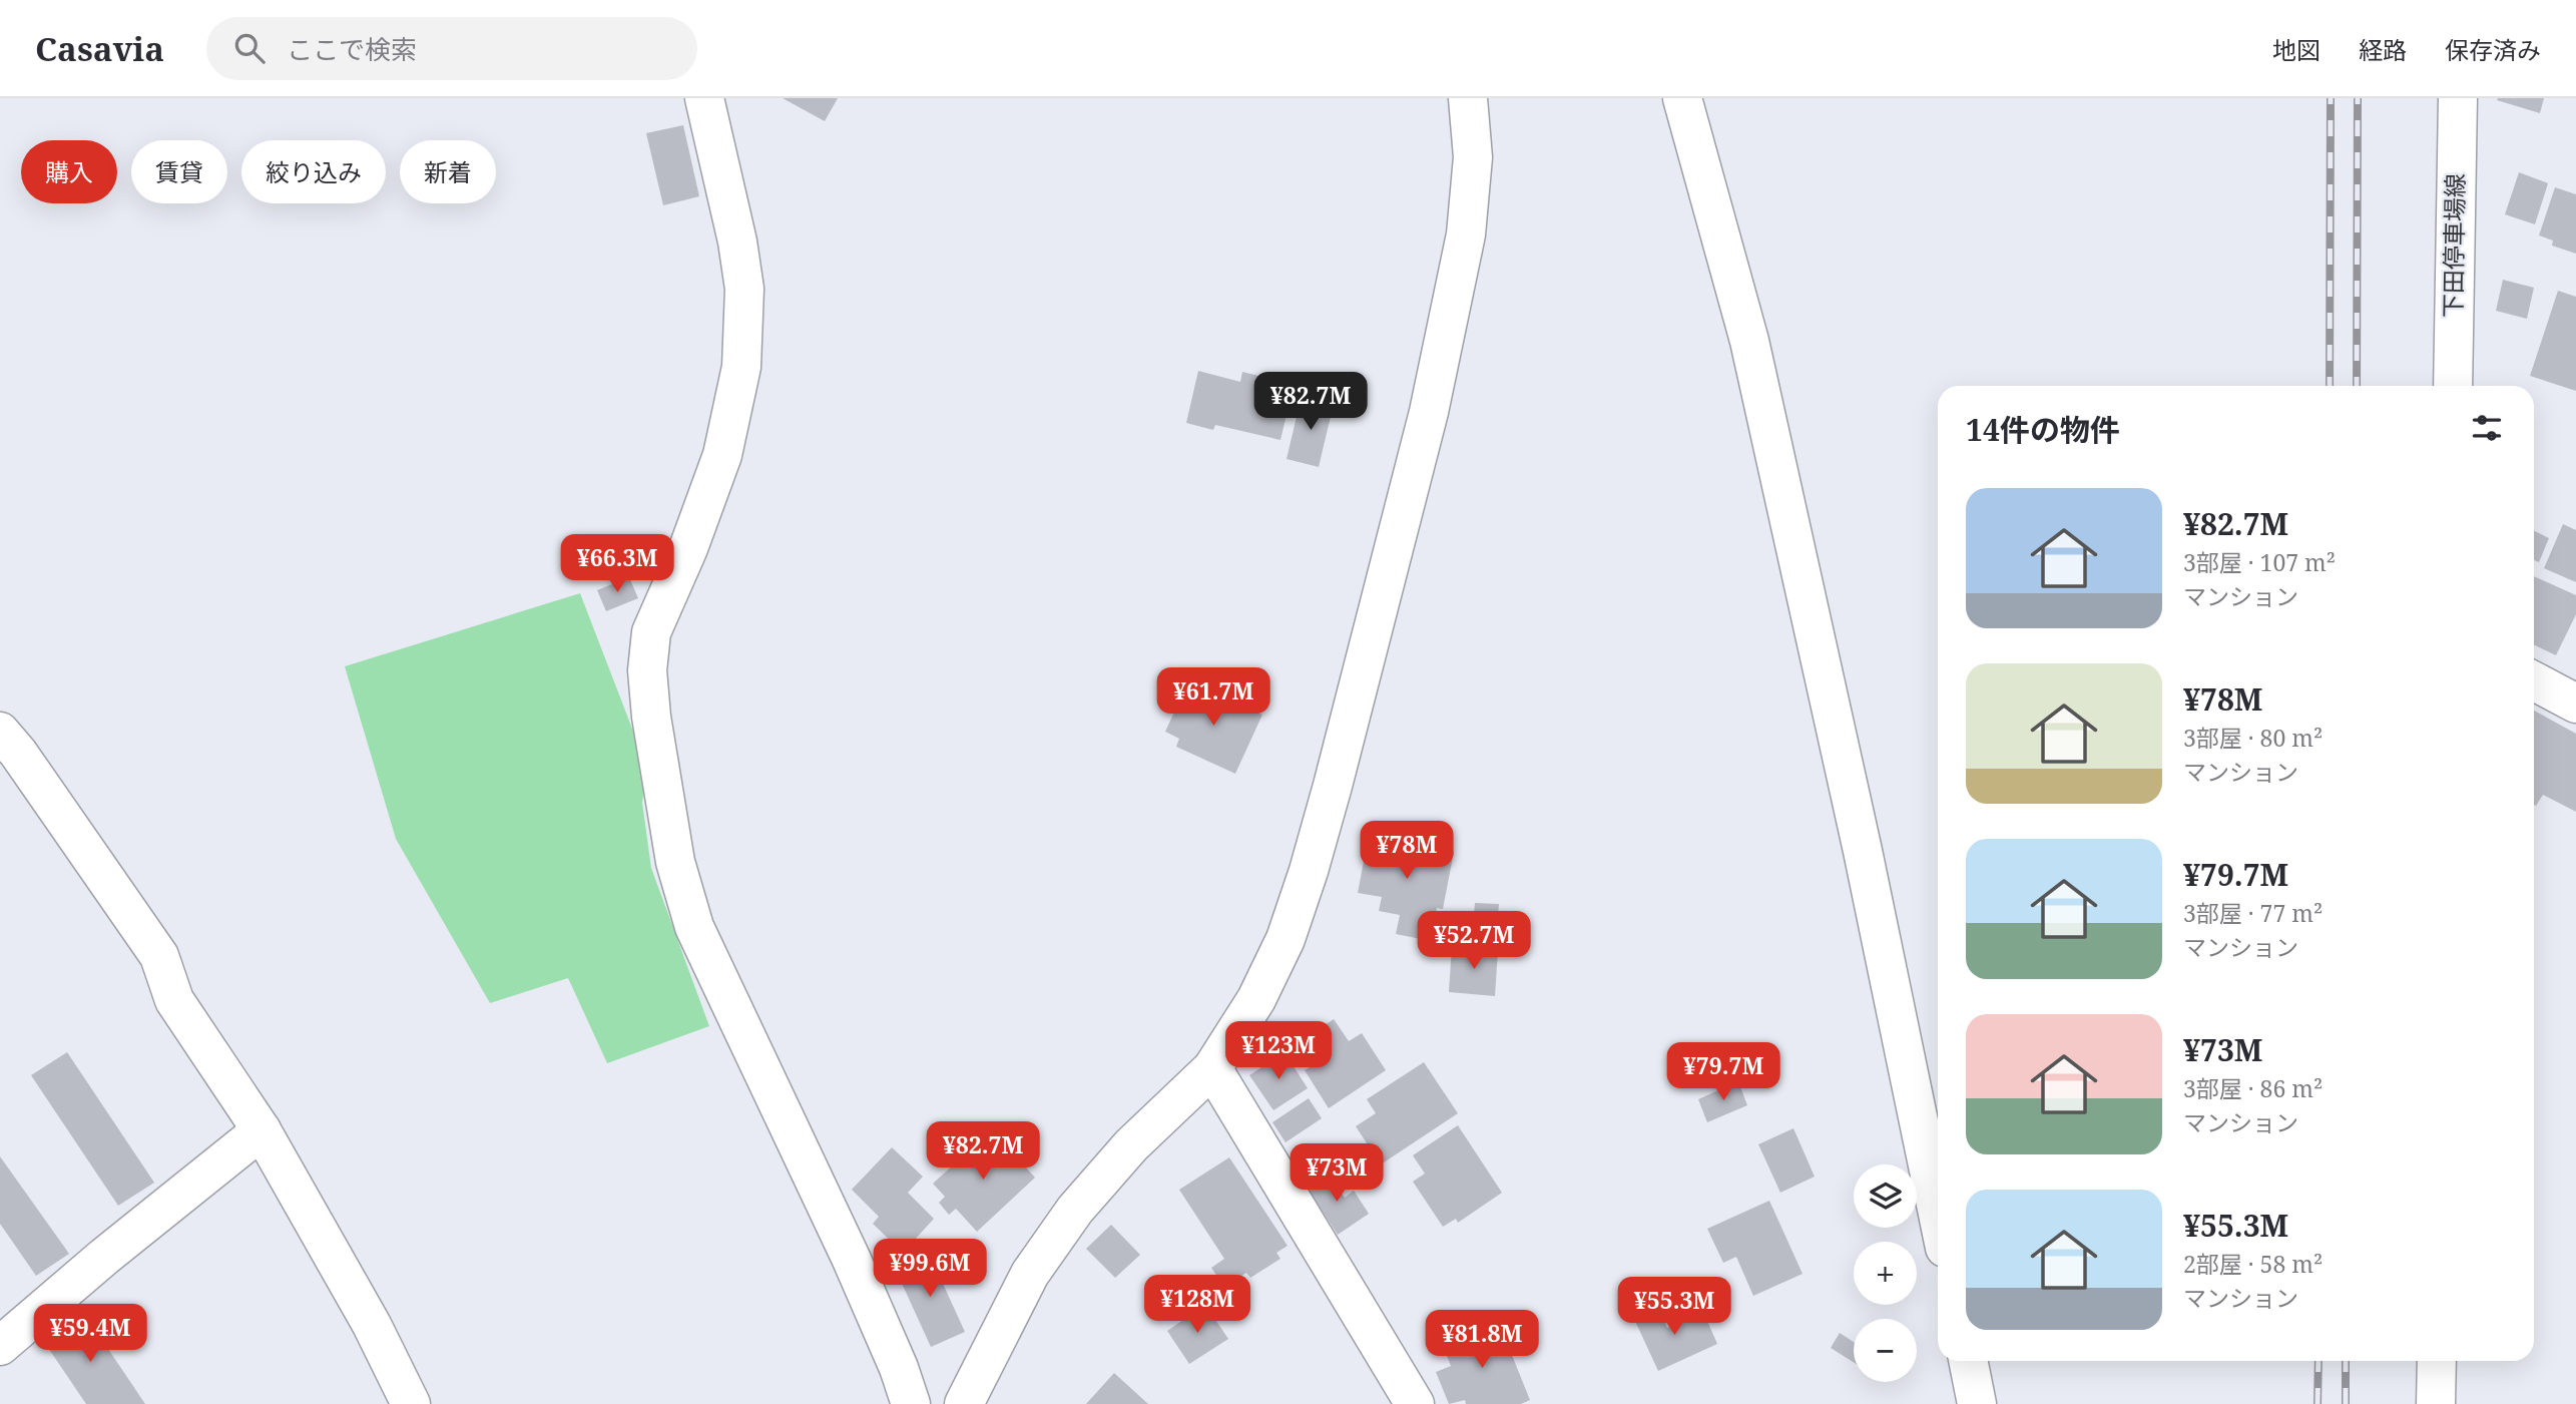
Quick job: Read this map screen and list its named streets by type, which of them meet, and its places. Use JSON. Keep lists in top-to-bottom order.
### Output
{
  "streets": {
    "street": ["下田停車場線"]
  },
  "page": {
    "header": "Casavia",
    "search": "ここで検索",
    "nav": ["地図", "経路", "保存済み"],
    "chip": [
      "購入",
      "賃貸",
      "絞り込み",
      "新着"
    ],
    "price": [
      "¥82.7M",
      "¥66.3M",
      "¥61.7M",
      "¥78M",
      "¥52.7M",
      "¥123M",
      "¥79.7M",
      "¥82.7M",
      "¥73M",
      "¥99.6M",
      "¥128M",
      "¥55.3M",
      "¥59.4M",
      "¥81.8M"
    ],
    "heading": "14件の物件",
    "list": [
      {
        "name": "¥82.7M",
        "note": "3部屋 · 107 m² · マンション"
      },
      {
        "name": "¥78M",
        "note": "3部屋 · 80 m² · マンション"
      },
      {
        "name": "¥79.7M",
        "note": "3部屋 · 77 m² · マンション"
      },
      {
        "name": "¥73M",
        "note": "3部屋 · 86 m² · マンション"
      },
      {
        "name": "¥55.3M",
        "note": "2部屋 · 58 m² · マンション"
      }
    ],
    "map_buttons": ["+", "−"]
  }
}
